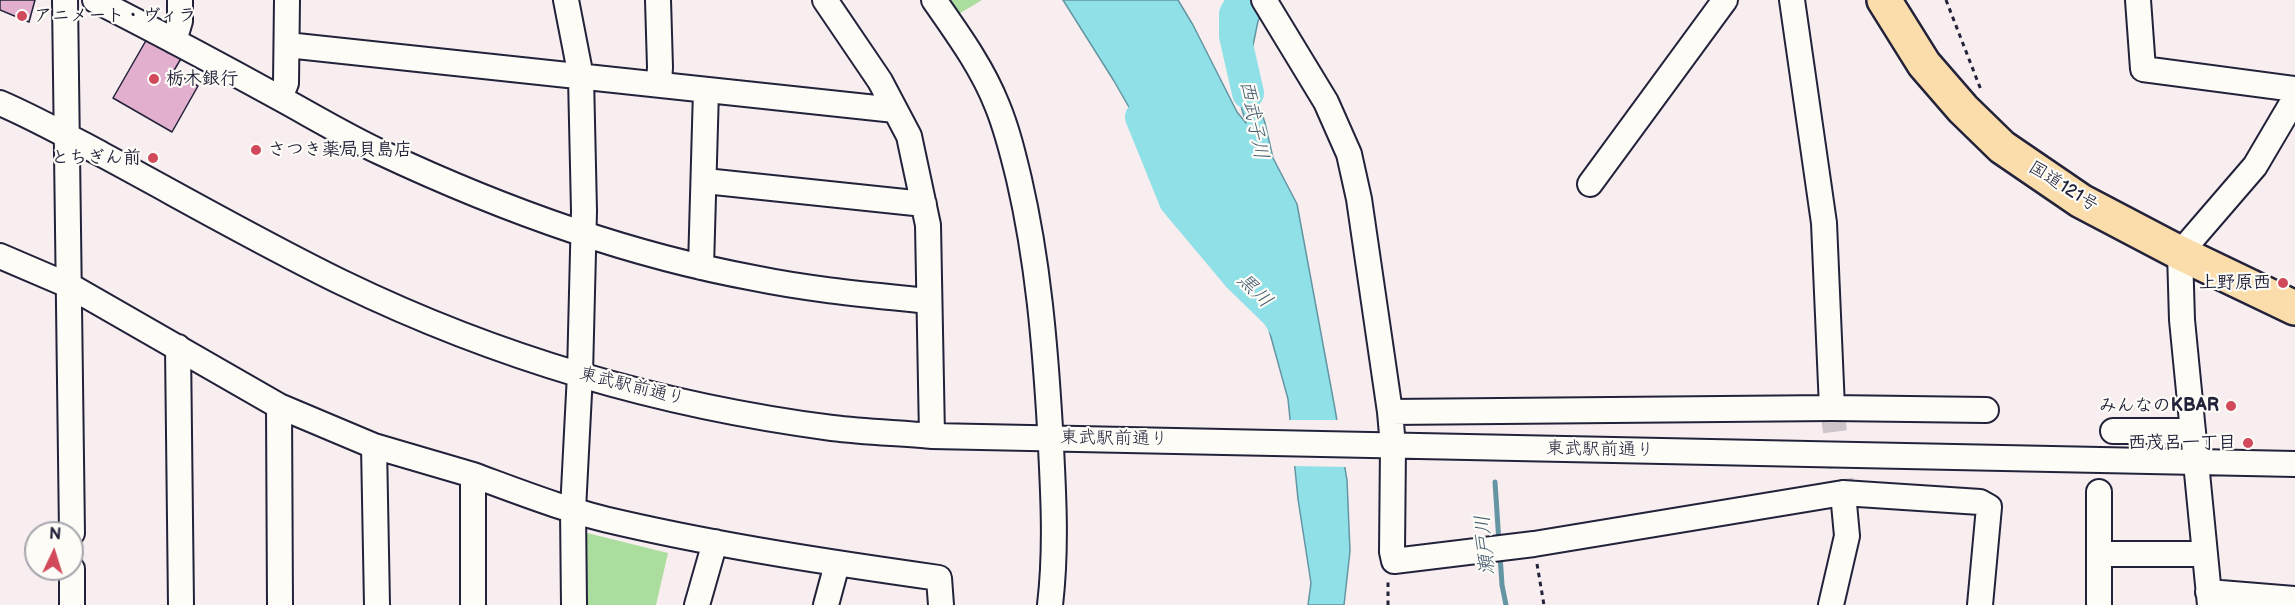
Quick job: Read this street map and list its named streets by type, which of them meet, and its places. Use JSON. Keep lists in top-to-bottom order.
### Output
{
  "streets": {
    "highway": ["国道121号"],
    "street": ["東武駅前通り"]
  },
  "water": ["西武子川", "黒川", "瀬戸川"],
  "places": [
    "アニメート・ヴィラ",
    "栃木銀行",
    "さつき薬局貝島店",
    "とちぎん前",
    "上野原西",
    "みんなのKBAR",
    "西茂呂一丁目"
  ],
  "north": "top"
}
